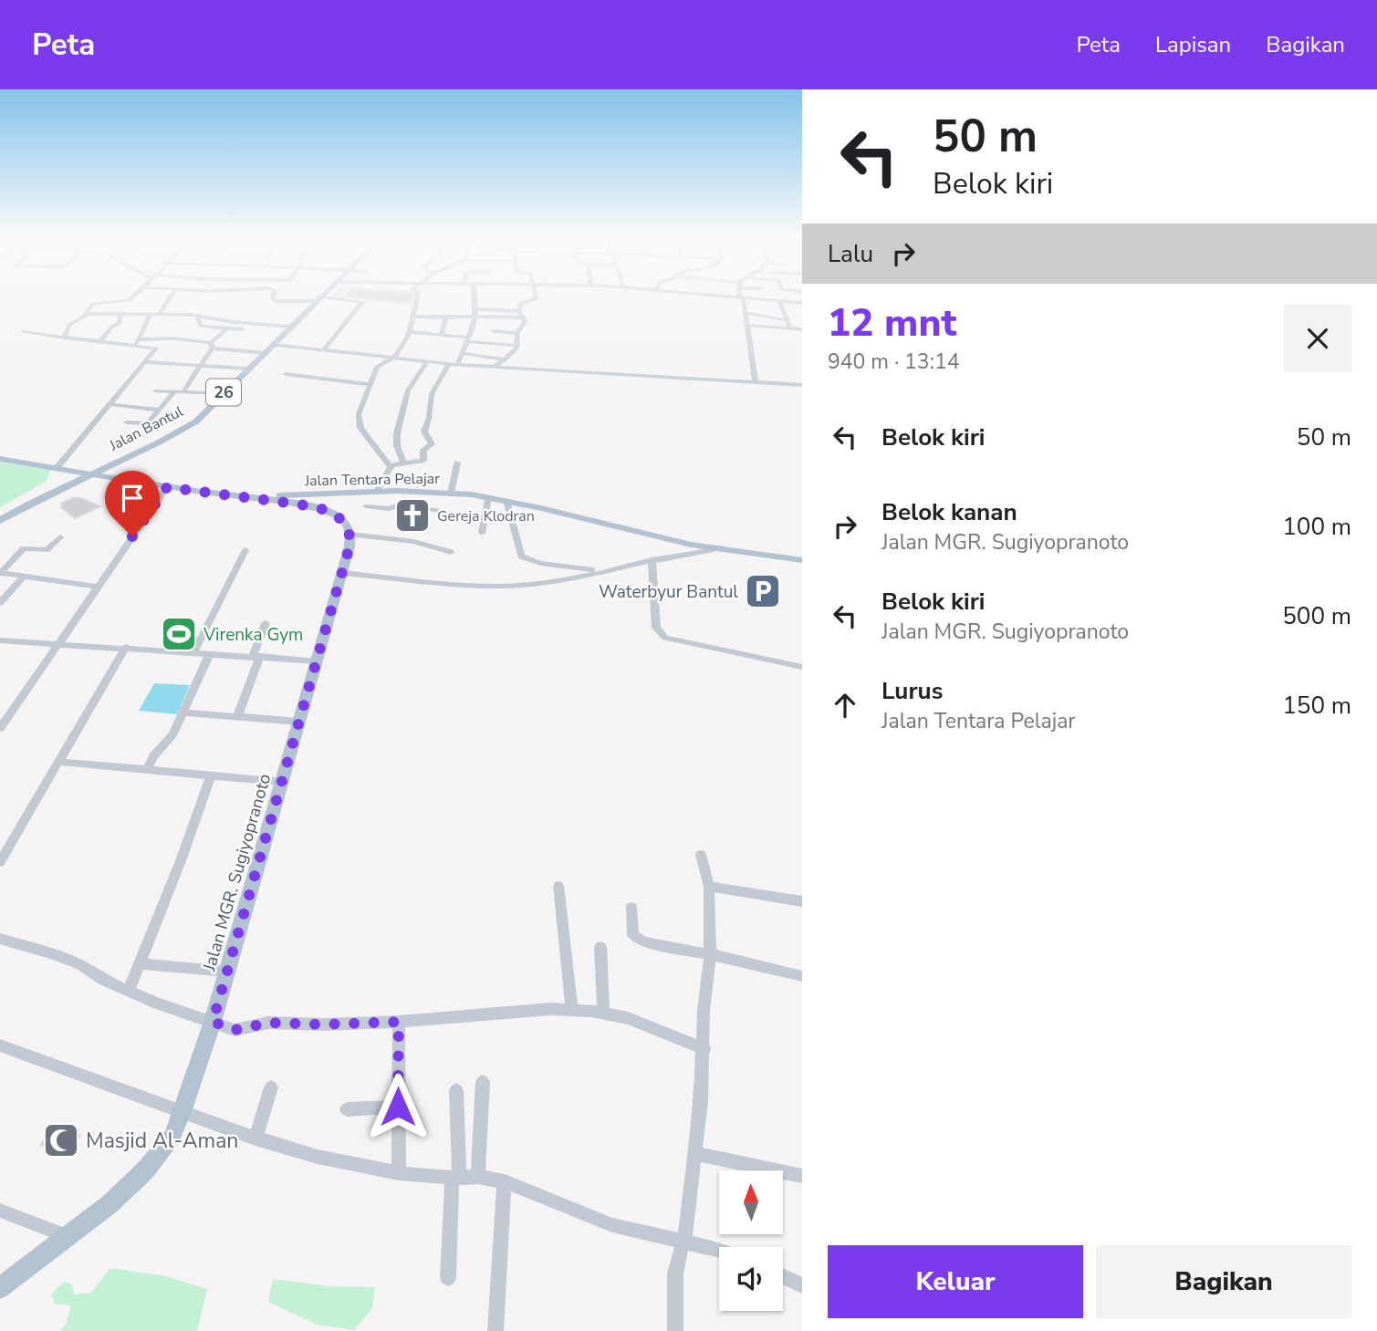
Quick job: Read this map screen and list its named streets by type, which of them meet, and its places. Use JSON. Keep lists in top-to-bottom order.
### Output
{
  "streets": {
    "main road": [
      "26",
      "Jalan Bantul",
      "Jalan Tentara Pelajar",
      "Jalan MGR. Sugiyopranoto"
    ]
  },
  "crossings": [
    ["Jalan Bantul", "Jalan Tentara Pelajar"]
  ],
  "places": {
    "church": ["Gereja Klodran"],
    "parking": ["Waterbyur Bantul"],
    "sports": ["Virenka Gym"],
    "mosque": ["Masjid Al-Aman"]
  },
  "north": "top",
  "page": {
    "header": "Peta",
    "nav": ["Peta", "Lapisan", "Bagikan"],
    "turn": ["50 m", "Belok kiri"],
    "then": "Lalu",
    "heading": ["12 mnt", "940 m · 13:14"],
    "list": [
      {
        "name": "Belok kiri",
        "value": "50 m"
      },
      {
        "name": "Belok kanan",
        "note": "Jalan MGR. Sugiyopranoto",
        "value": "100 m"
      },
      {
        "name": "Belok kiri",
        "note": "Jalan MGR. Sugiyopranoto",
        "value": "500 m"
      },
      {
        "name": "Lurus",
        "note": "Jalan Tentara Pelajar",
        "value": "150 m"
      }
    ],
    "buttons": ["Keluar", "Bagikan"]
  }
}
